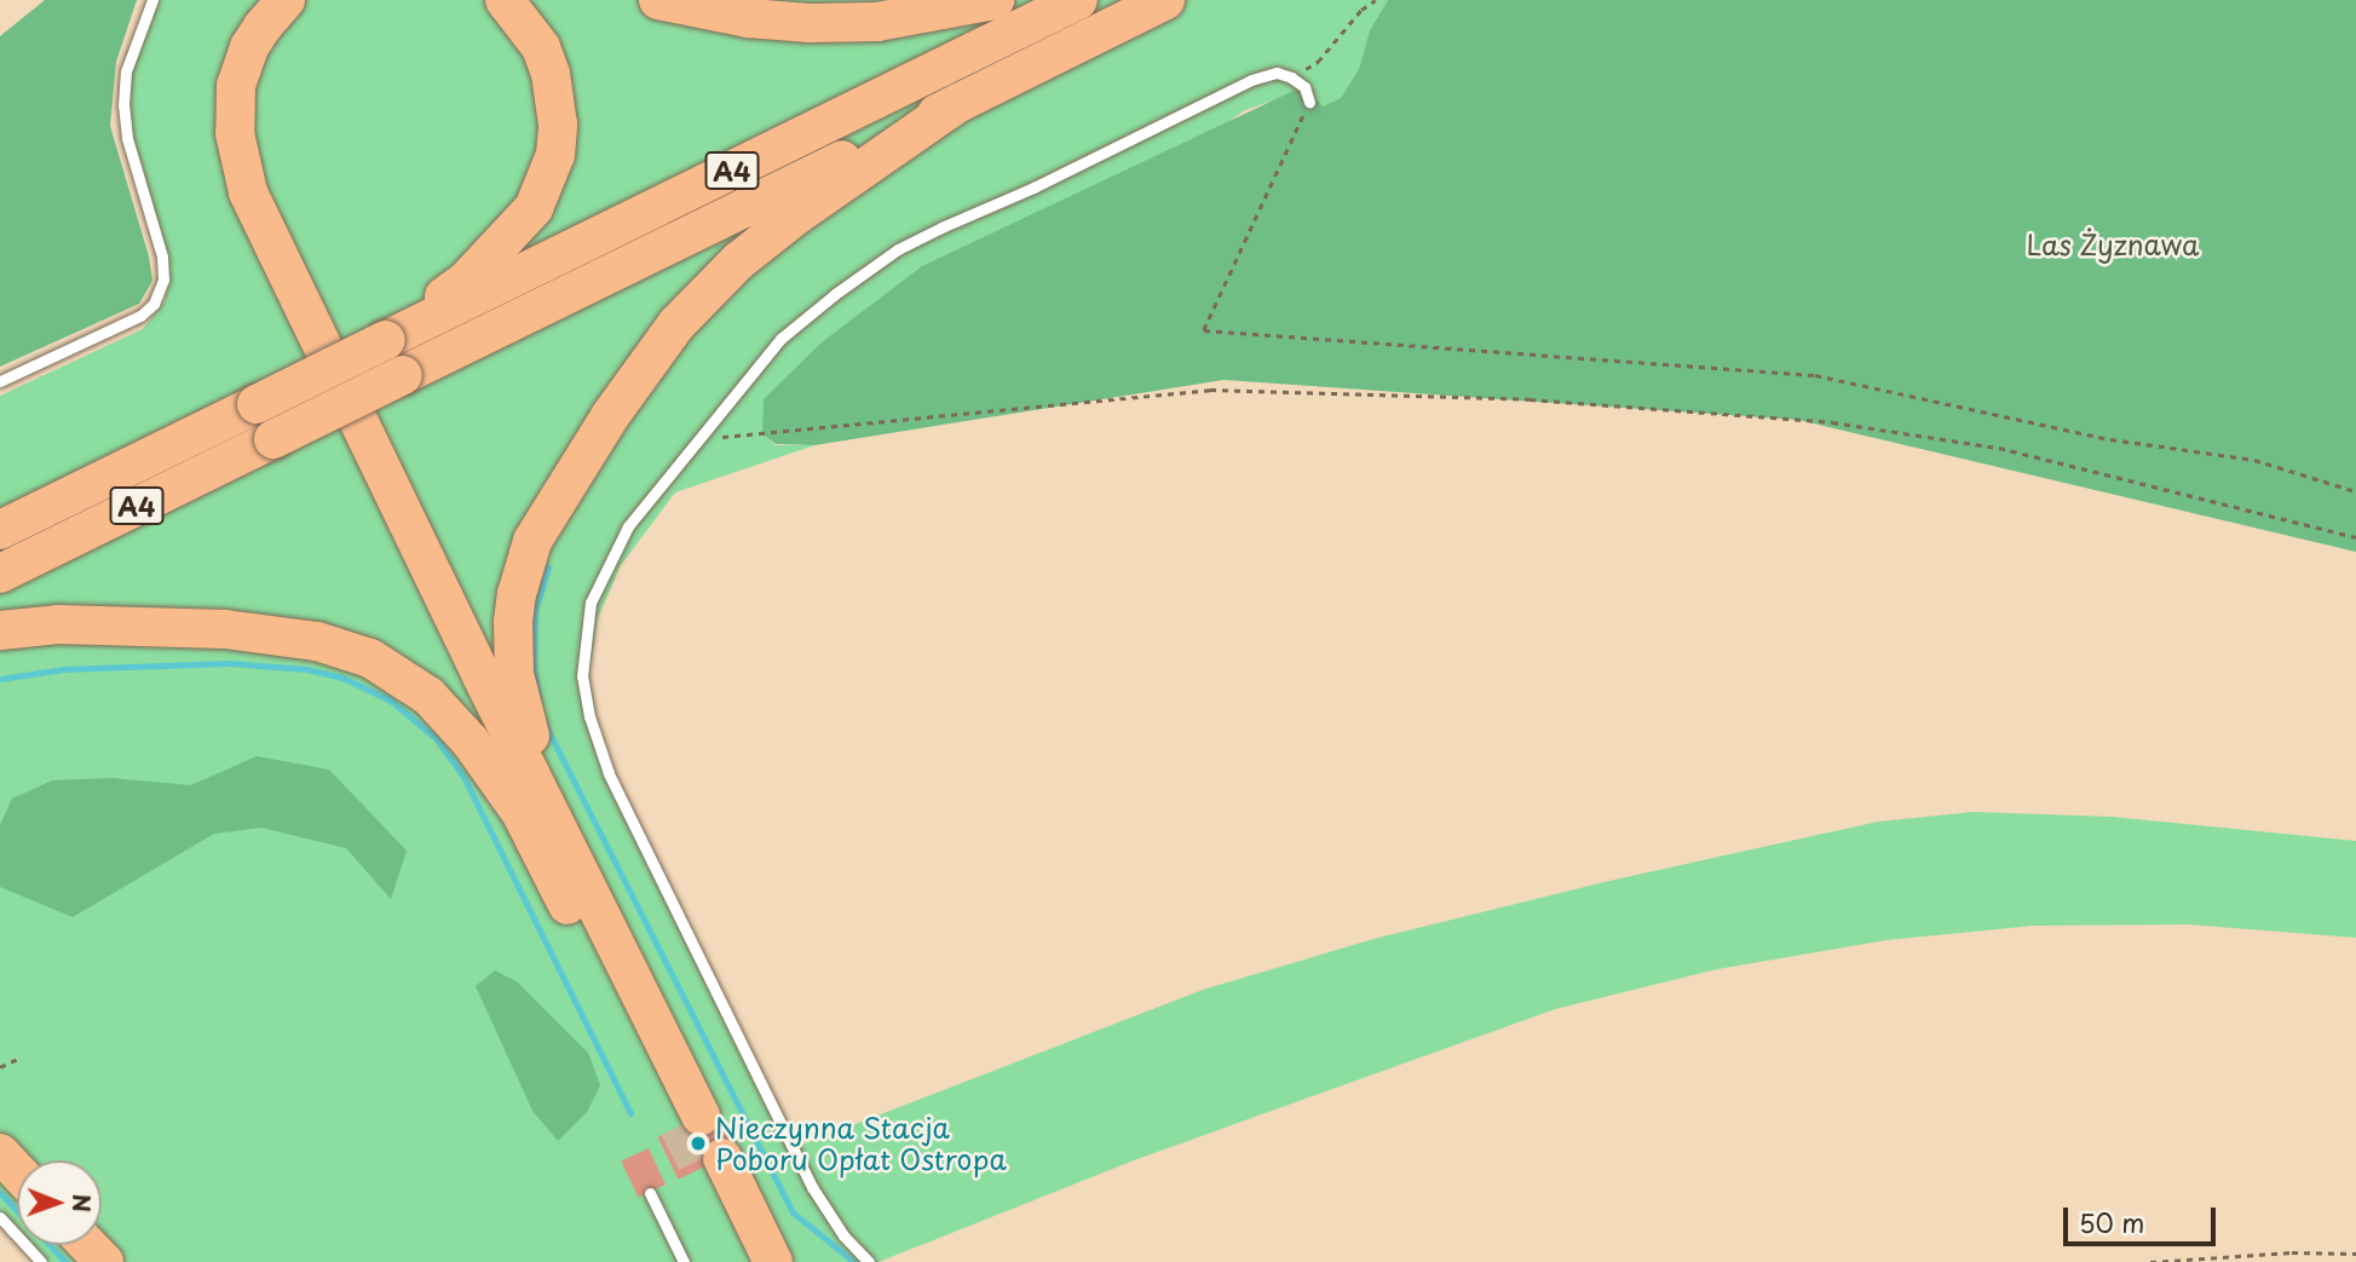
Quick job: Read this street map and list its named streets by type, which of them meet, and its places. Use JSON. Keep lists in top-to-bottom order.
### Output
{
  "streets": {
    "highway": ["A4"]
  },
  "parks": ["Las Żyznawa"],
  "places": ["Nieczynna Stacja Poboru Opłat Ostropa"],
  "scale_bar": "50 m",
  "north": "right"
}
